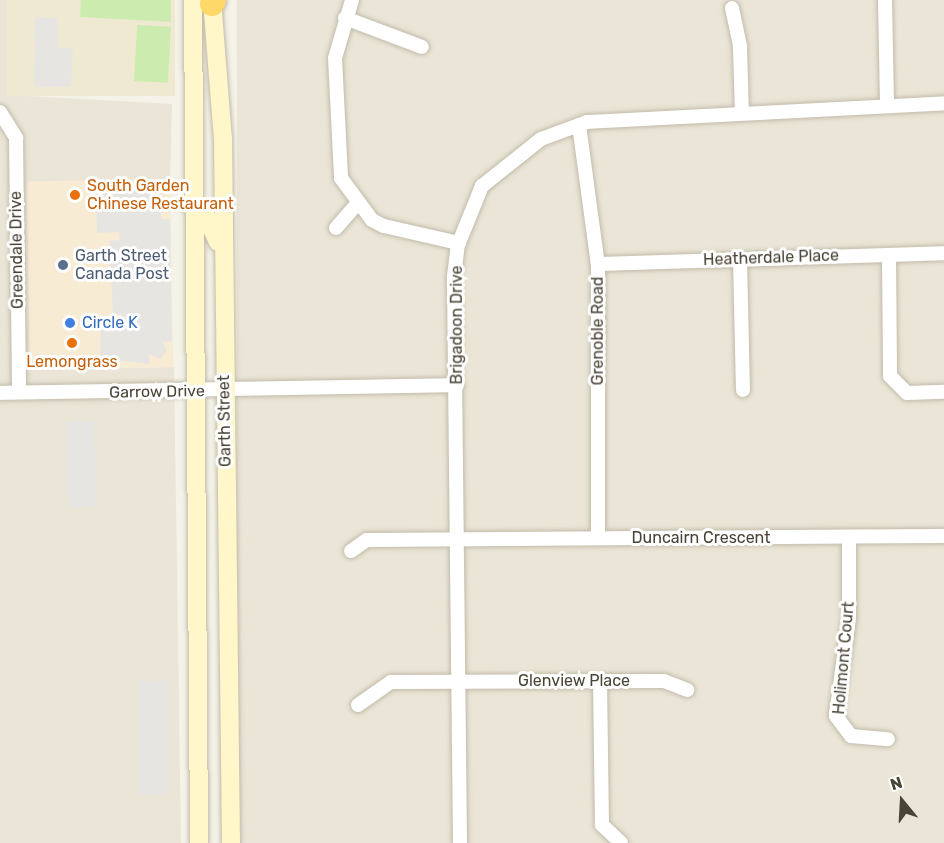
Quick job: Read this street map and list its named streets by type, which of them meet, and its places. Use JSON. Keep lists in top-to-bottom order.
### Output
{
  "streets": {
    "main road": ["Garth Street"],
    "street": [
      "Greendale Drive",
      "Heatherdale Place",
      "Brigadoon Drive",
      "Grenoble Road",
      "Garrow Drive",
      "Duncairn Crescent",
      "Holimont Court",
      "Glenview Place"
    ]
  },
  "crossings": [
    ["Greendale Drive", "Garrow Drive"],
    ["Heatherdale Place", "Grenoble Road"],
    ["Brigadoon Drive", "Grenoble Road"],
    ["Brigadoon Drive", "Garrow Drive"],
    ["Brigadoon Drive", "Duncairn Crescent"],
    ["Brigadoon Drive", "Glenview Place"],
    ["Grenoble Road", "Duncairn Crescent"],
    ["Garrow Drive", "Garth Street"],
    ["Duncairn Crescent", "Holimont Court"]
  ],
  "places": [
    "South Garden Chinese Restaurant",
    "Garth Street Canada Post",
    "Circle K",
    "Lemongrass"
  ],
  "north": "top"
}
